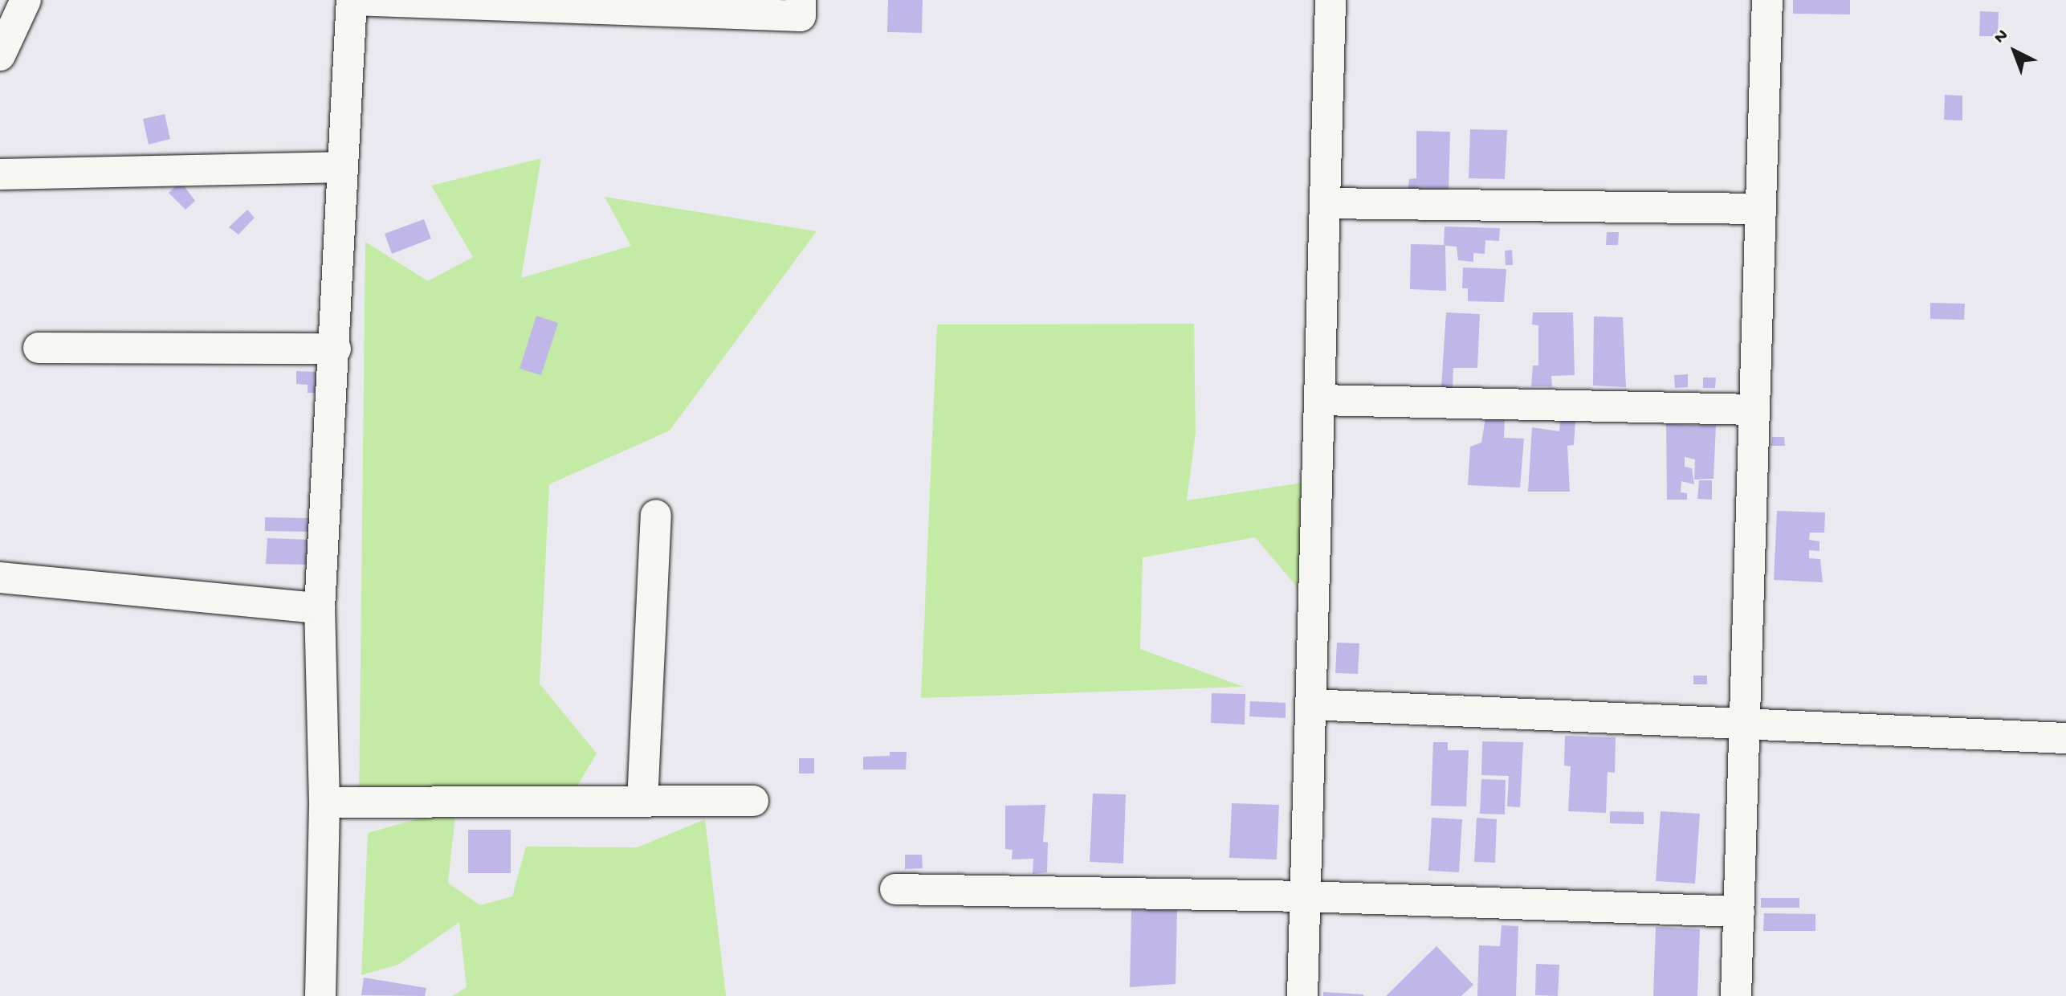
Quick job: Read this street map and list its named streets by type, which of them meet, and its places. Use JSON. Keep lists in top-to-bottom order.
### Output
{
  "north": "top left"
}
